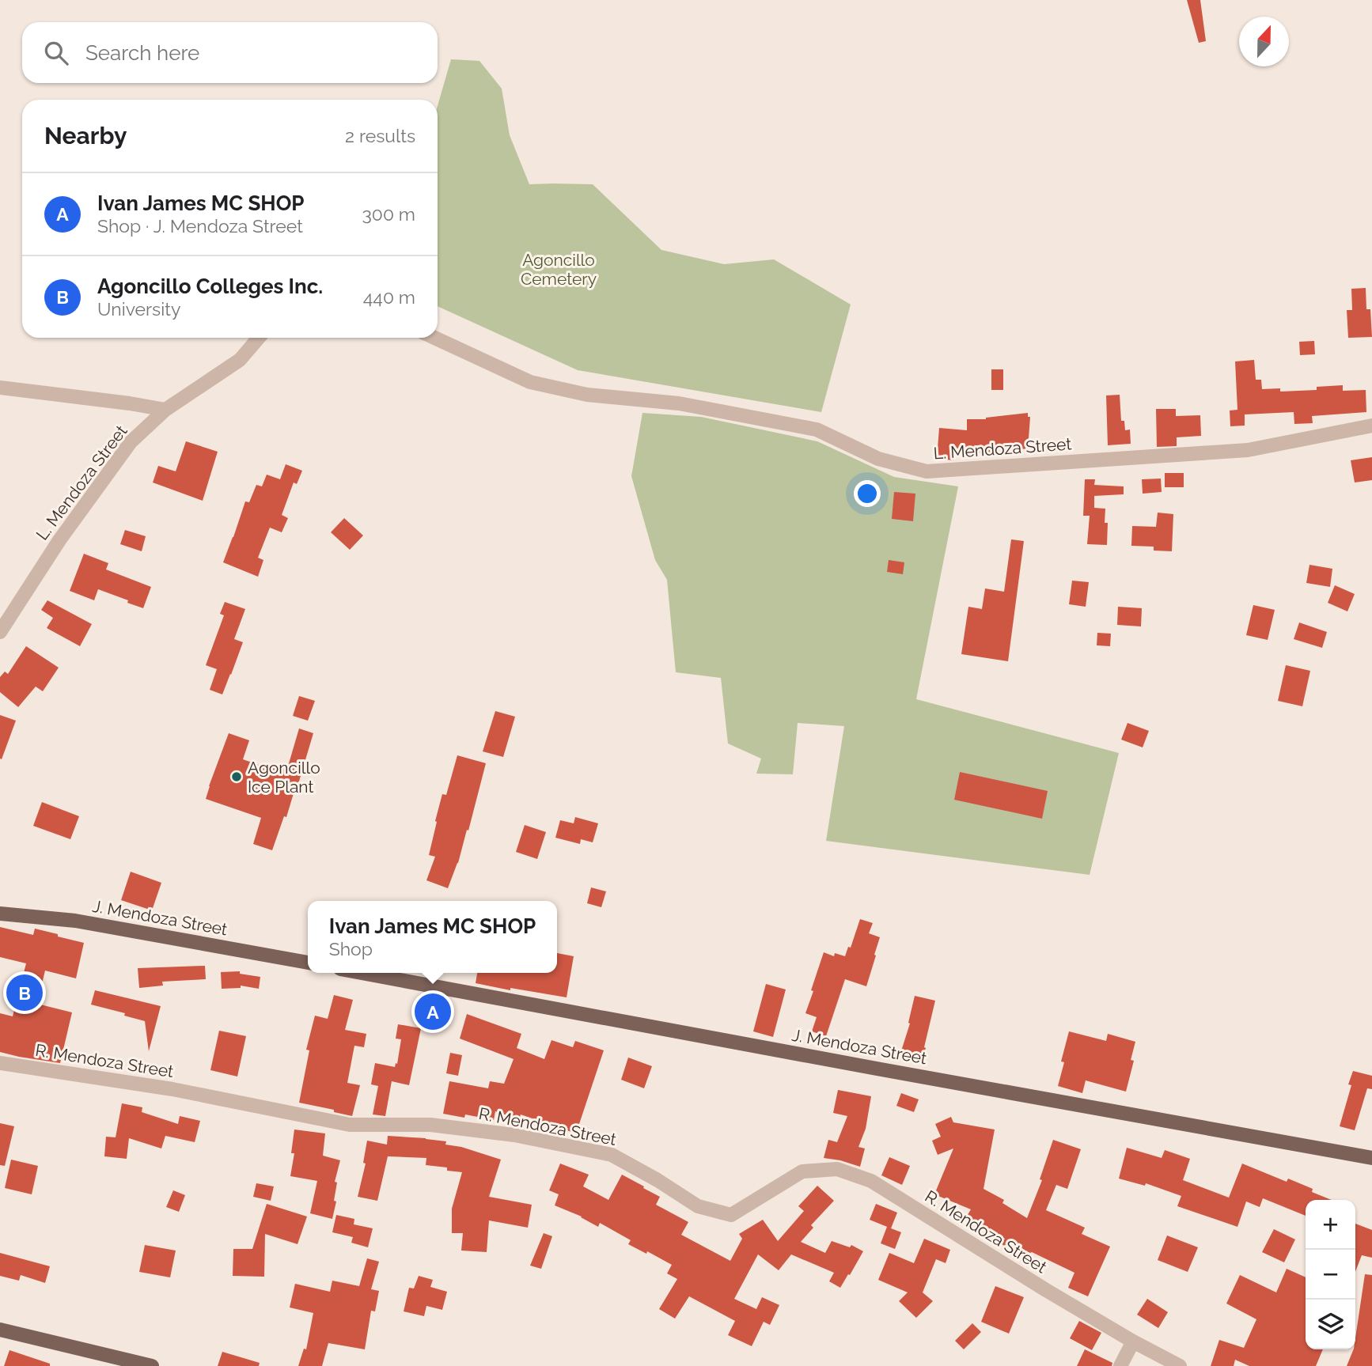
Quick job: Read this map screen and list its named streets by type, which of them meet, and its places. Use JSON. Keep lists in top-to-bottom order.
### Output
{
  "streets": {
    "main road": ["J. Mendoza Street"],
    "street": ["L. Mendoza Street", "R. Mendoza Street"]
  },
  "parks": ["Agoncillo Cemetery"],
  "places": ["Agoncillo Ice Plant"],
  "north": "top",
  "page": {
    "search": "Search here",
    "heading": ["Nearby", "2 results"],
    "list": [
      {
        "mark": "A",
        "name": "Ivan James MC SHOP",
        "note": "Shop · J. Mendoza Street",
        "value": "300 m"
      },
      {
        "mark": "B",
        "name": "Agoncillo Colleges Inc.",
        "note": "University",
        "value": "440 m"
      }
    ],
    "popup": ["Ivan James MC SHOP", "Shop"],
    "pins": ["B", "A"],
    "map_buttons": ["+", "−"]
  }
}
